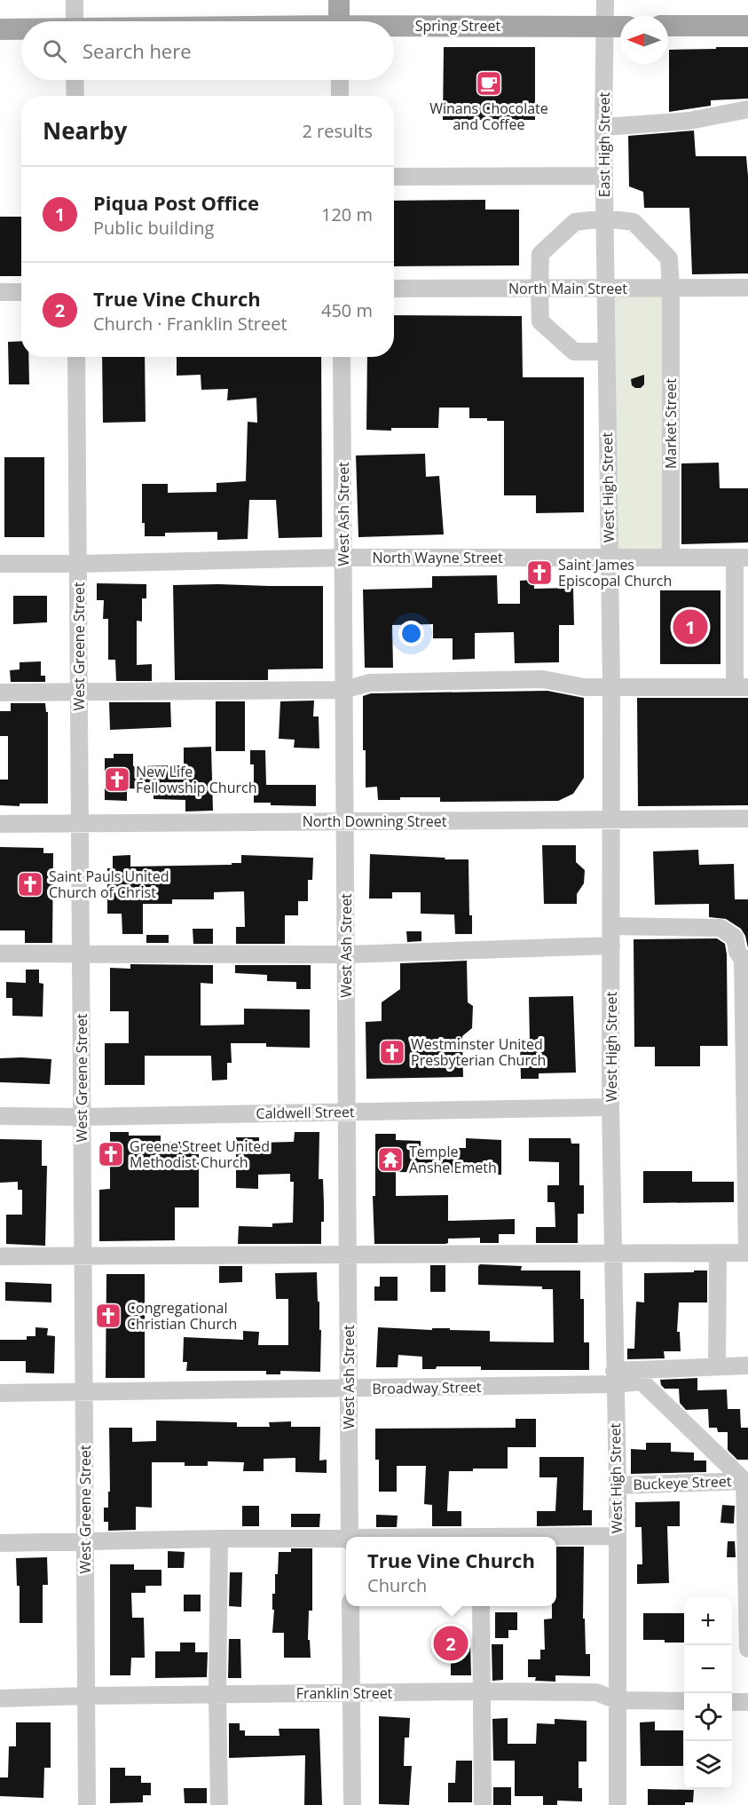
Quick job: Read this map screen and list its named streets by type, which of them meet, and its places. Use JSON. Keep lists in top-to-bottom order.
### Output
{
  "streets": {
    "main road": ["Spring Street"],
    "street": [
      "East High Street",
      "North Main Street",
      "Market Street",
      "West High Street",
      "West Ash Street",
      "North Wayne Street",
      "West Greene Street",
      "North Downing Street",
      "Caldwell Street",
      "Broadway Street",
      "Buckeye Street",
      "Franklin Street"
    ]
  },
  "crossings": [
    ["Spring Street", "East High Street"],
    ["East High Street", "North Main Street"],
    ["East High Street", "Market Street"],
    ["East High Street", "West High Street"],
    ["North Main Street", "Market Street"],
    ["North Main Street", "West High Street"],
    ["Market Street", "West High Street"],
    ["Market Street", "North Wayne Street"],
    ["West High Street", "North Wayne Street"],
    ["West High Street", "North Downing Street"],
    ["West High Street", "Caldwell Street"],
    ["West High Street", "Broadway Street"],
    ["West High Street", "Buckeye Street"],
    ["West High Street", "Franklin Street"],
    ["West Ash Street", "North Wayne Street"],
    ["West Ash Street", "North Downing Street"],
    ["West Ash Street", "Caldwell Street"],
    ["West Ash Street", "Broadway Street"],
    ["North Wayne Street", "West Greene Street"],
    ["West Greene Street", "North Downing Street"],
    ["West Greene Street", "Caldwell Street"],
    ["West Greene Street", "Broadway Street"],
    ["West Greene Street", "Franklin Street"],
    ["Broadway Street", "Buckeye Street"]
  ],
  "places": {
    "cafe": ["Winans Chocolate and Coffee"],
    "church": [
      "Saint James Episcopal Church",
      "New Life Fellowship Church",
      "Saint Pauls United Church of Christ",
      "Westminster United Presbyterian Church",
      "Greene Street United Methodist Church",
      "Congregational Christian Church"
    ],
    "temple": ["Temple Anshe Emeth"]
  },
  "north": "left",
  "page": {
    "search": "Search here",
    "heading": ["Nearby", "2 results"],
    "list": [
      {
        "mark": "1",
        "name": "Piqua Post Office",
        "note": "Public building",
        "value": "120 m"
      },
      {
        "mark": "2",
        "name": "True Vine Church",
        "note": "Church · Franklin Street",
        "value": "450 m"
      }
    ],
    "pins": ["1", "2"],
    "popup": ["True Vine Church", "Church"],
    "map_buttons": ["+", "−"]
  }
}
